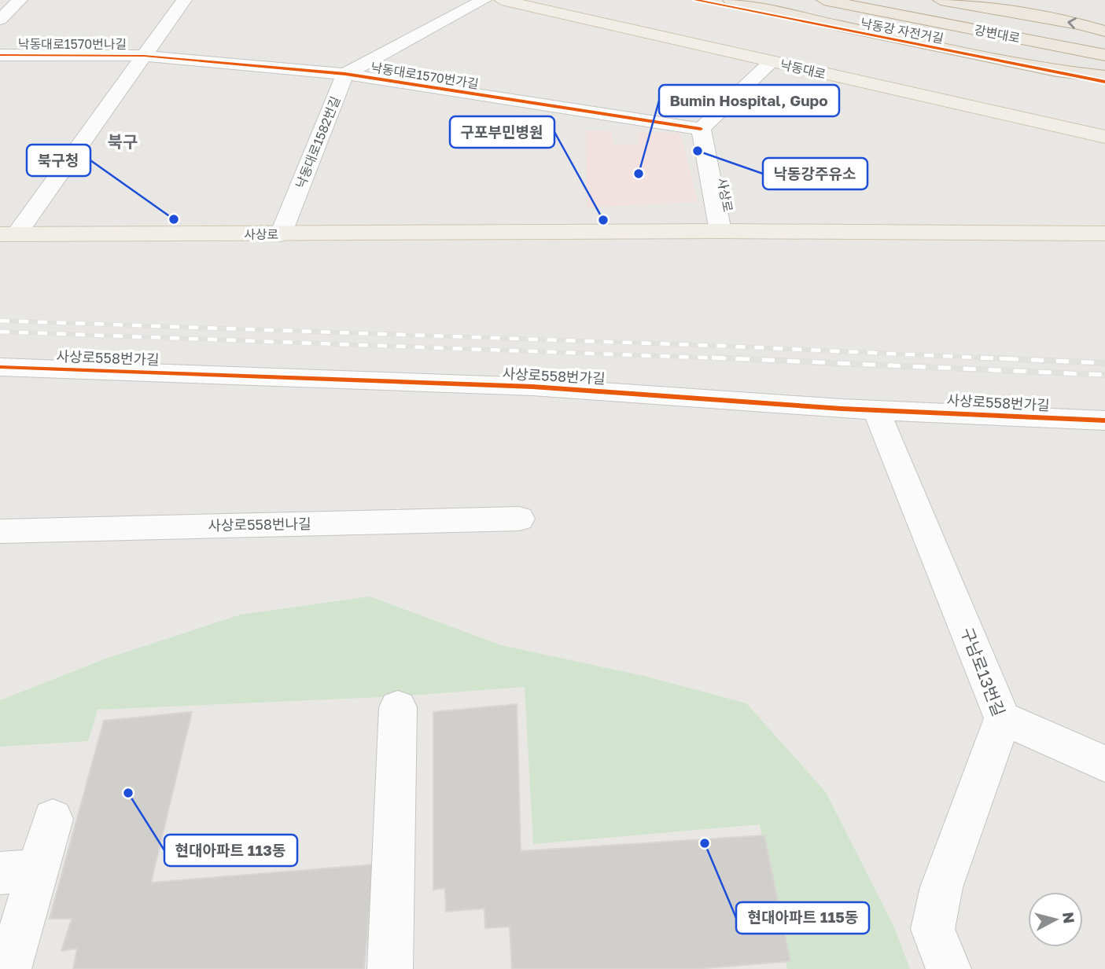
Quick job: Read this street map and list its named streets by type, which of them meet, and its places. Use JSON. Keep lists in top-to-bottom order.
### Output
{
  "streets": {
    "highway": ["강변대로"],
    "main road": ["낙동대로", "사상로"],
    "street": [
      "낙동대로1570번나길",
      "낙동대로1570번가길",
      "낙동대로1582번길",
      "사상로558번가길",
      "사상로558번나길",
      "구남로13번길"
    ],
    "cycle path": ["낙동강 자전거길"]
  },
  "crossings": [
    ["낙동대로1570번나길", "낙동대로1570번가길"],
    ["낙동대로1570번가길", "낙동대로1582번길"],
    ["낙동대로1570번가길", "사상로"],
    ["낙동대로1582번길", "사상로"],
    ["사상로558번가길", "구남로13번길"]
  ],
  "districts": ["북구"],
  "places": [
    "낙동강주유소",
    "Bumin Hospital, Gupo",
    "북구청",
    "구포부민병원",
    "현대아파트 113동",
    "현대아파트 115동"
  ],
  "north": "right"
}
